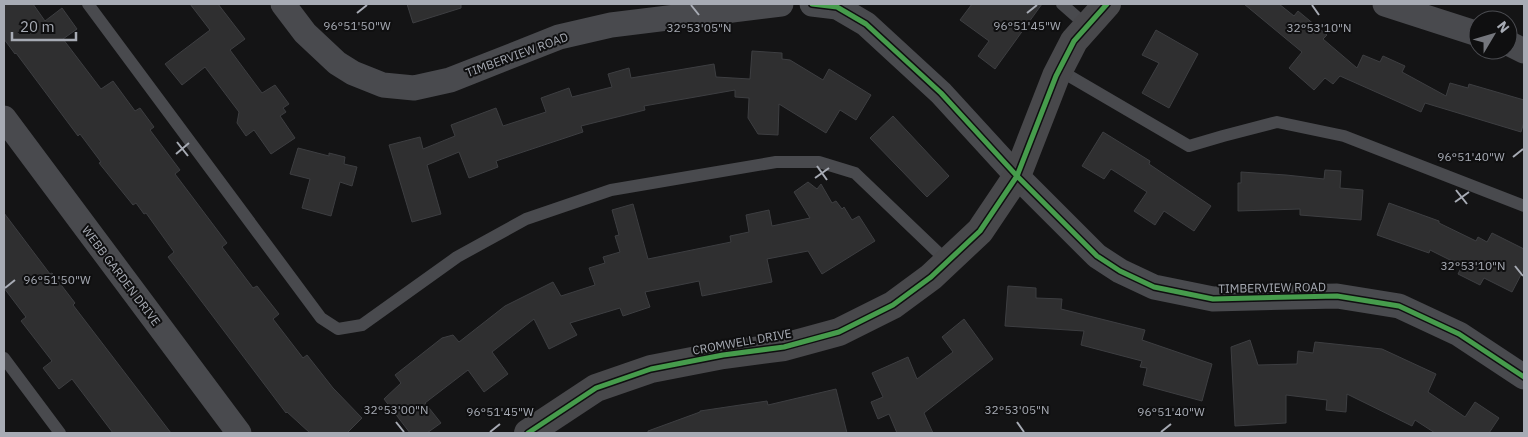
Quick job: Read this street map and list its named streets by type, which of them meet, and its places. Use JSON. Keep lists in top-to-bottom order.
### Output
{
  "streets": {
    "street": ["TIMBERVIEW ROAD", "WEBB GARDEN DRIVE", "CROMWELL DRIVE"]
  },
  "crossings": [
    ["TIMBERVIEW ROAD", "CROMWELL DRIVE"]
  ],
  "scale_bar": "20 m",
  "north": "top right",
  "coordinates": [
    "96°51'50\"W",
    "96°51'45\"W",
    "32°53'10\"N",
    "32°53'05\"N",
    "96°51'40\"W",
    "32°53'00\"N"
  ]
}
